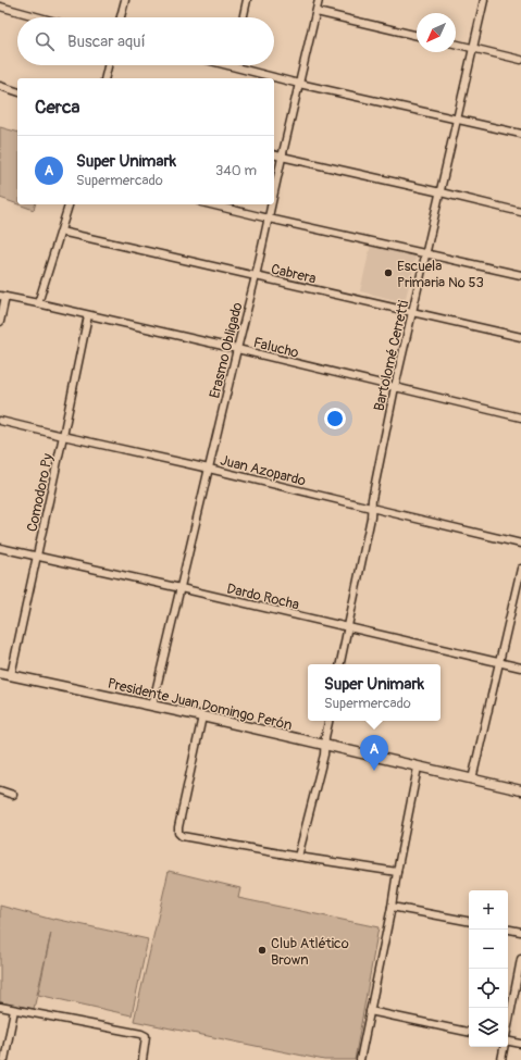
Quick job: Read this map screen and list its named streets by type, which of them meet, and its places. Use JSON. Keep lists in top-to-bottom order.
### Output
{
  "streets": {
    "street": [
      "Cabrera",
      "Falucho",
      "Erasmo Obligado",
      "Bartolomé Cerretti",
      "Juan Azopardo",
      "Comodoro Py",
      "Dardo Rocha",
      "Presidente Juan Domingo Perón"
    ]
  },
  "crossings": [
    ["Cabrera", "Erasmo Obligado"],
    ["Cabrera", "Bartolomé Cerretti"],
    ["Falucho", "Erasmo Obligado"],
    ["Falucho", "Bartolomé Cerretti"],
    ["Falucho", "Comodoro Py"],
    ["Erasmo Obligado", "Juan Azopardo"],
    ["Erasmo Obligado", "Dardo Rocha"],
    ["Erasmo Obligado", "Presidente Juan Domingo Perón"],
    ["Bartolomé Cerretti", "Juan Azopardo"],
    ["Bartolomé Cerretti", "Dardo Rocha"],
    ["Juan Azopardo", "Comodoro Py"],
    ["Comodoro Py", "Dardo Rocha"],
    ["Comodoro Py", "Presidente Juan Domingo Perón"]
  ],
  "places": ["Escuela Primaria Nº 53", "Club Atlético Brown"],
  "north": "bottom left",
  "page": {
    "search": "Buscar aquí",
    "heading": "Cerca",
    "list": [
      {
        "mark": "A",
        "name": "Super Unimark",
        "note": "Supermercado",
        "value": "340 m"
      }
    ],
    "popup": ["Super Unimark", "Supermercado"],
    "pins": "A",
    "map_buttons": ["+", "−"]
  }
}
